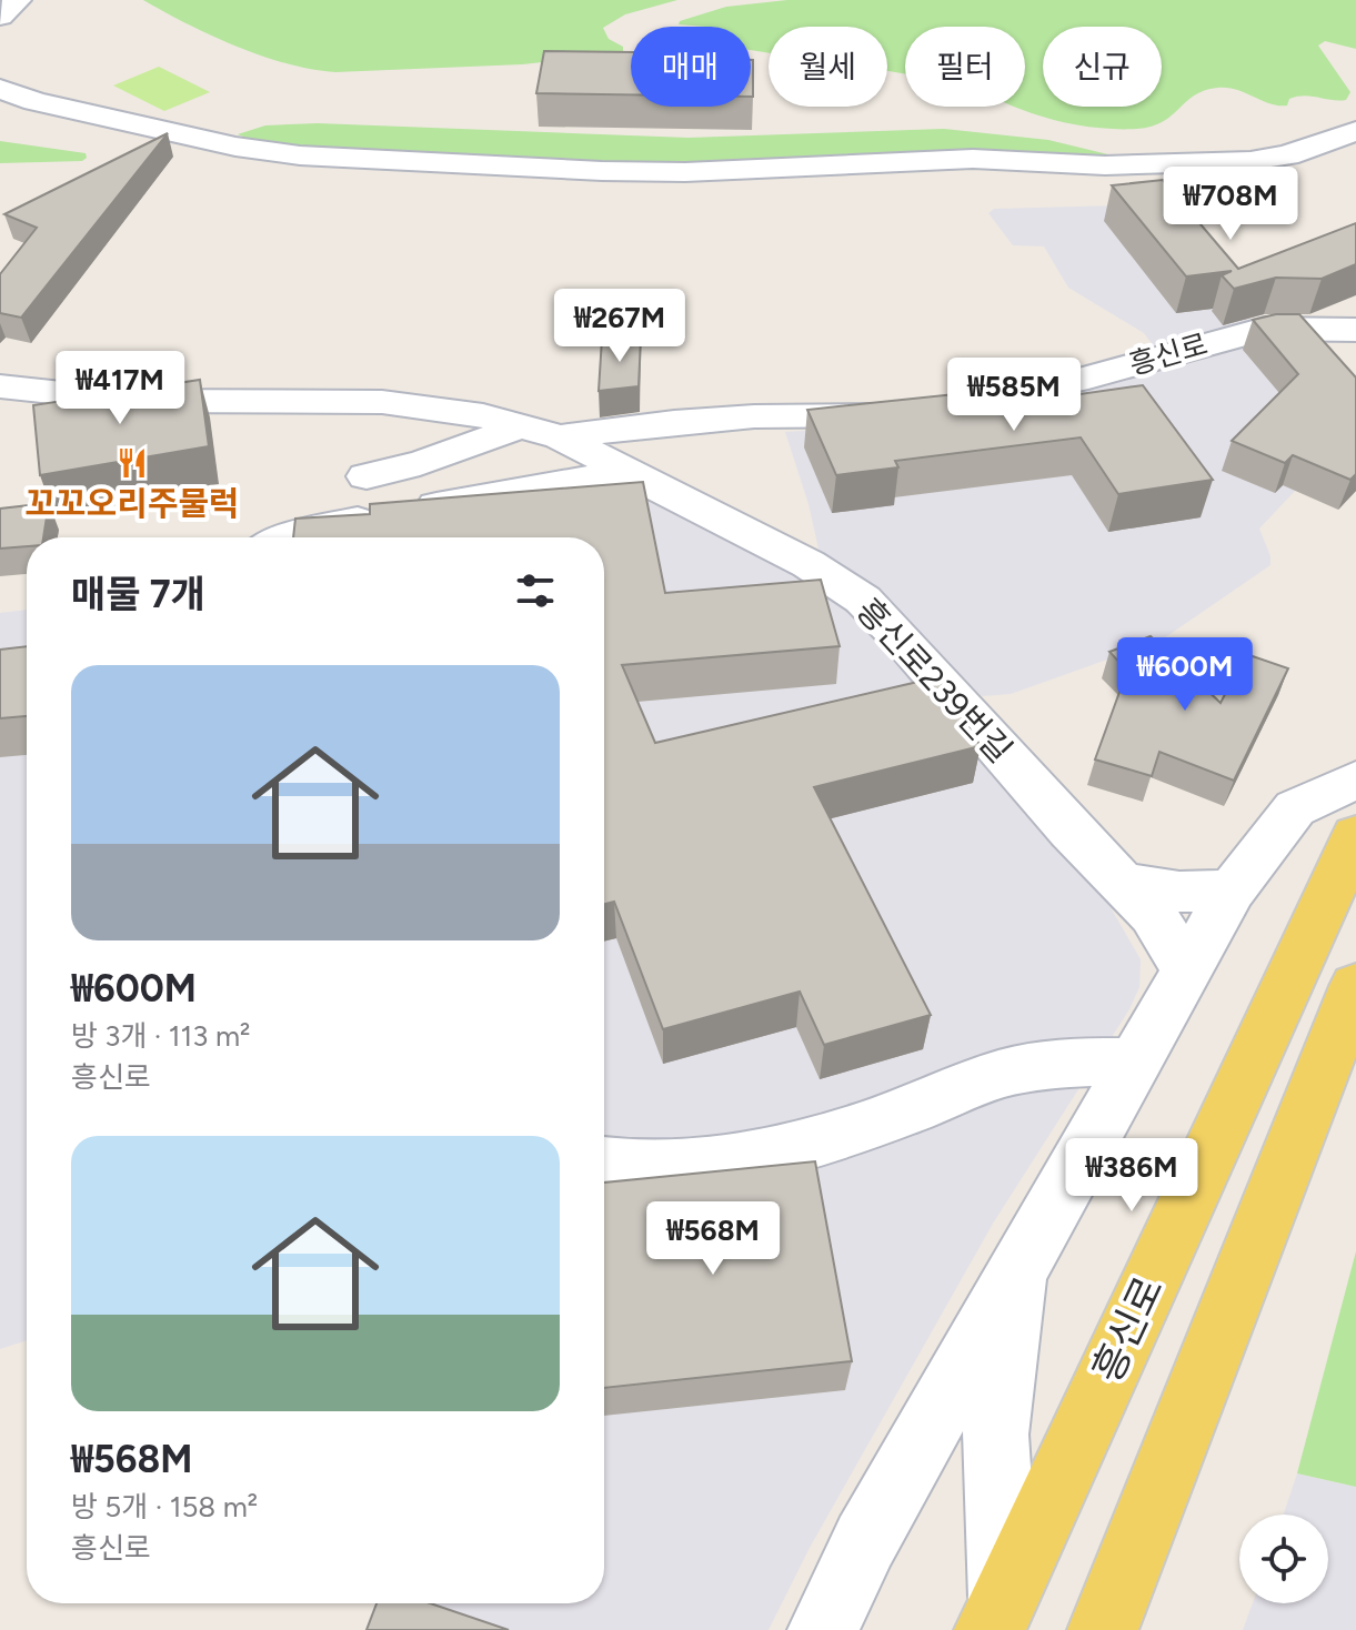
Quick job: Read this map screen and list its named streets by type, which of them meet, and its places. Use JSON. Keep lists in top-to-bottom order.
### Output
{
  "streets": {
    "main road": ["흥신로"],
    "lane": ["흥신로239번길"]
  },
  "crossings": [
    ["흥신로", "흥신로239번길"]
  ],
  "places": {
    "restaurant": ["꼬꼬오리주물럭"]
  },
  "page": {
    "chip": [
      "매매",
      "월세",
      "필터",
      "신규"
    ],
    "price": [
      "₩708M",
      "₩267M",
      "₩417M",
      "₩585M",
      "₩600M",
      "₩386M",
      "₩568M"
    ],
    "heading": "매물 7개",
    "list": [
      {
        "name": "₩600M",
        "note": "방 3개 · 113 m² · 흥신로"
      },
      {
        "name": "₩568M",
        "note": "방 5개 · 158 m² · 흥신로"
      }
    ]
  }
}
